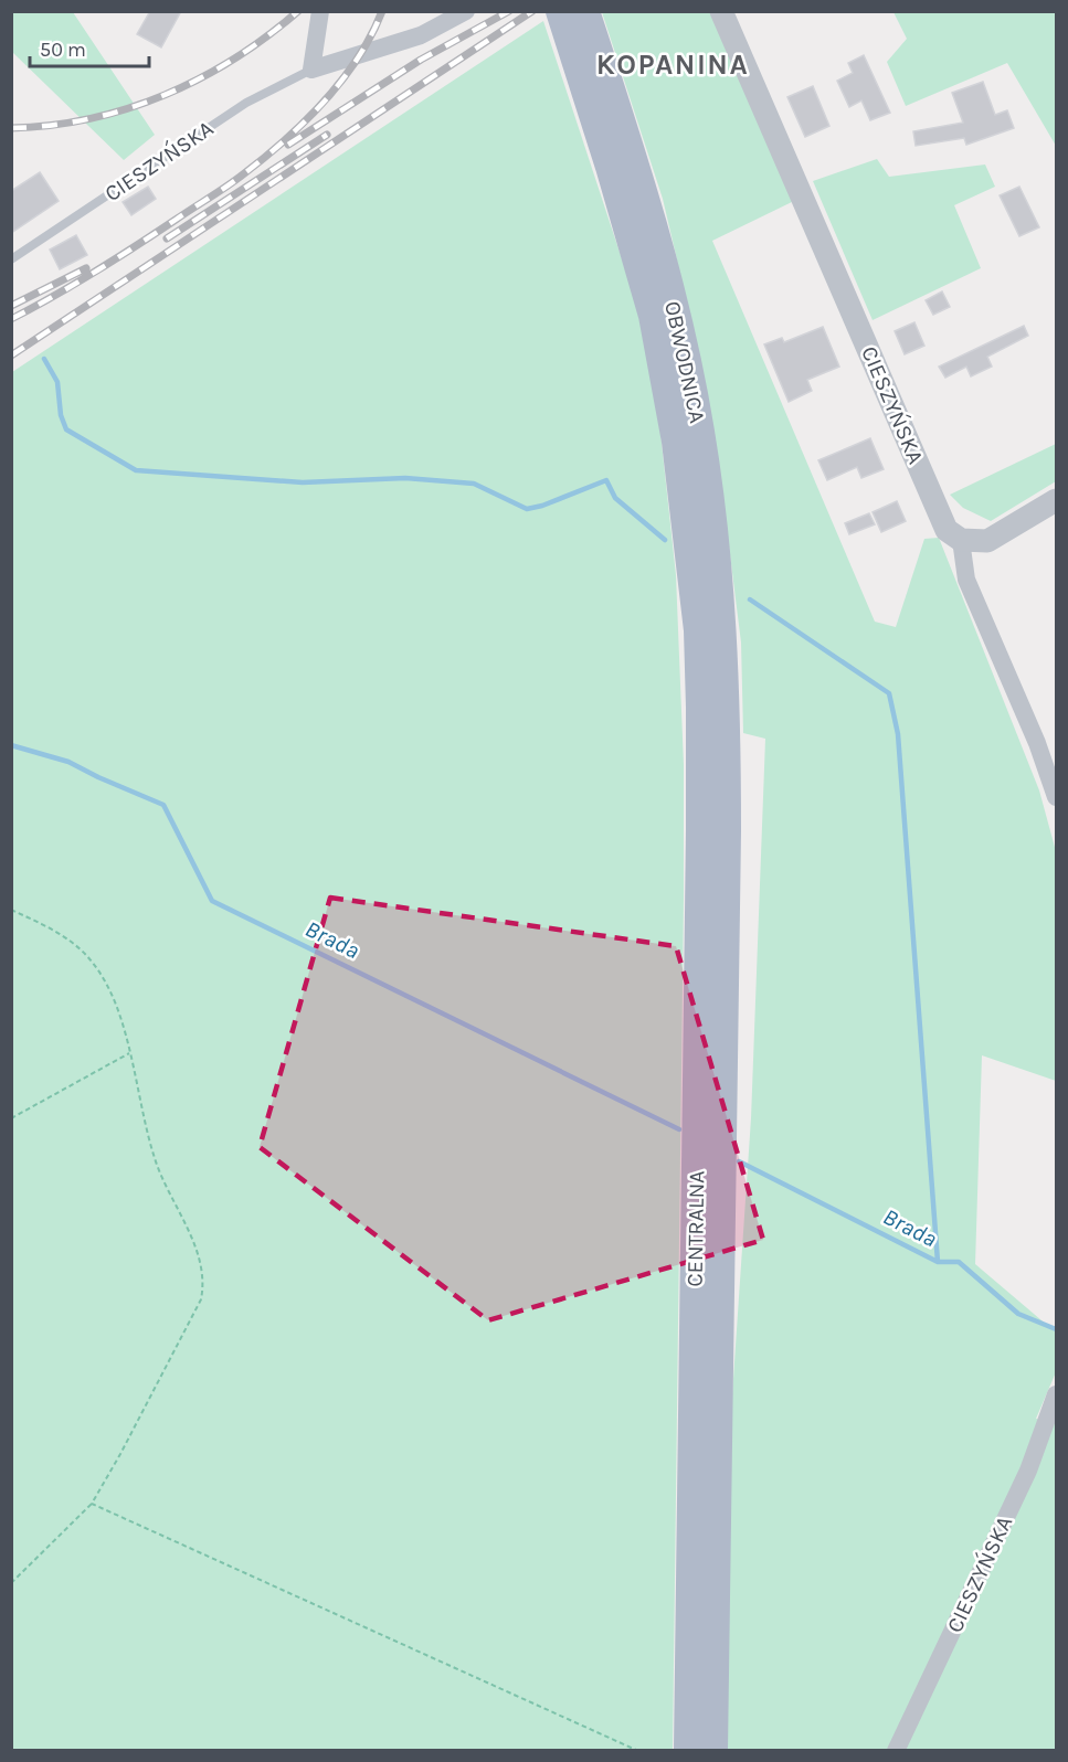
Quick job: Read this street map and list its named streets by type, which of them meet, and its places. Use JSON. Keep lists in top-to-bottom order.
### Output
{
  "streets": {
    "main road": ["OBWODNICA", "CENTRALNA"],
    "street": ["CIESZYŃSKA"]
  },
  "crossings": [
    ["OBWODNICA", "CENTRALNA"]
  ],
  "districts": ["KOPANINA"],
  "water": ["Brada"],
  "scale_bar": "50 m"
}
